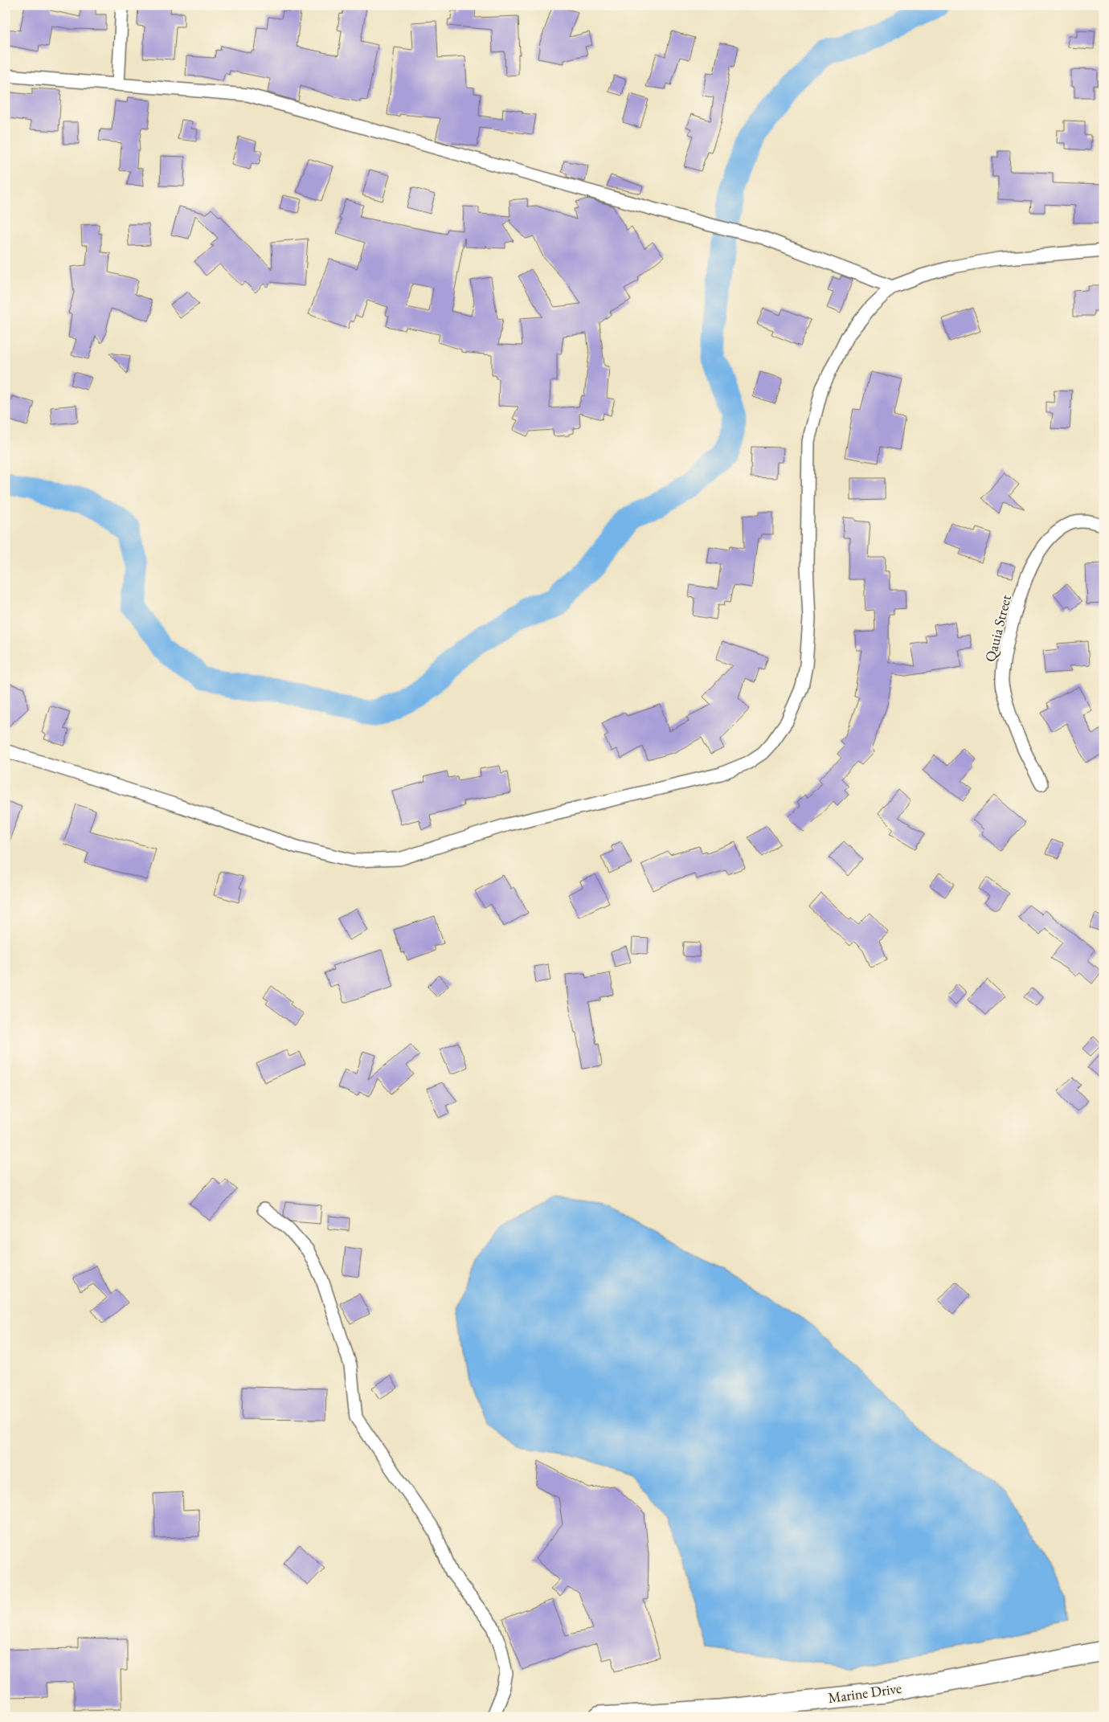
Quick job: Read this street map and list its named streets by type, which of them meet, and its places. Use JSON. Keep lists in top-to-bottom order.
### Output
{
  "streets": {
    "highway": ["Marine Drive"],
    "street": ["Qauia Street"]
  }
}
